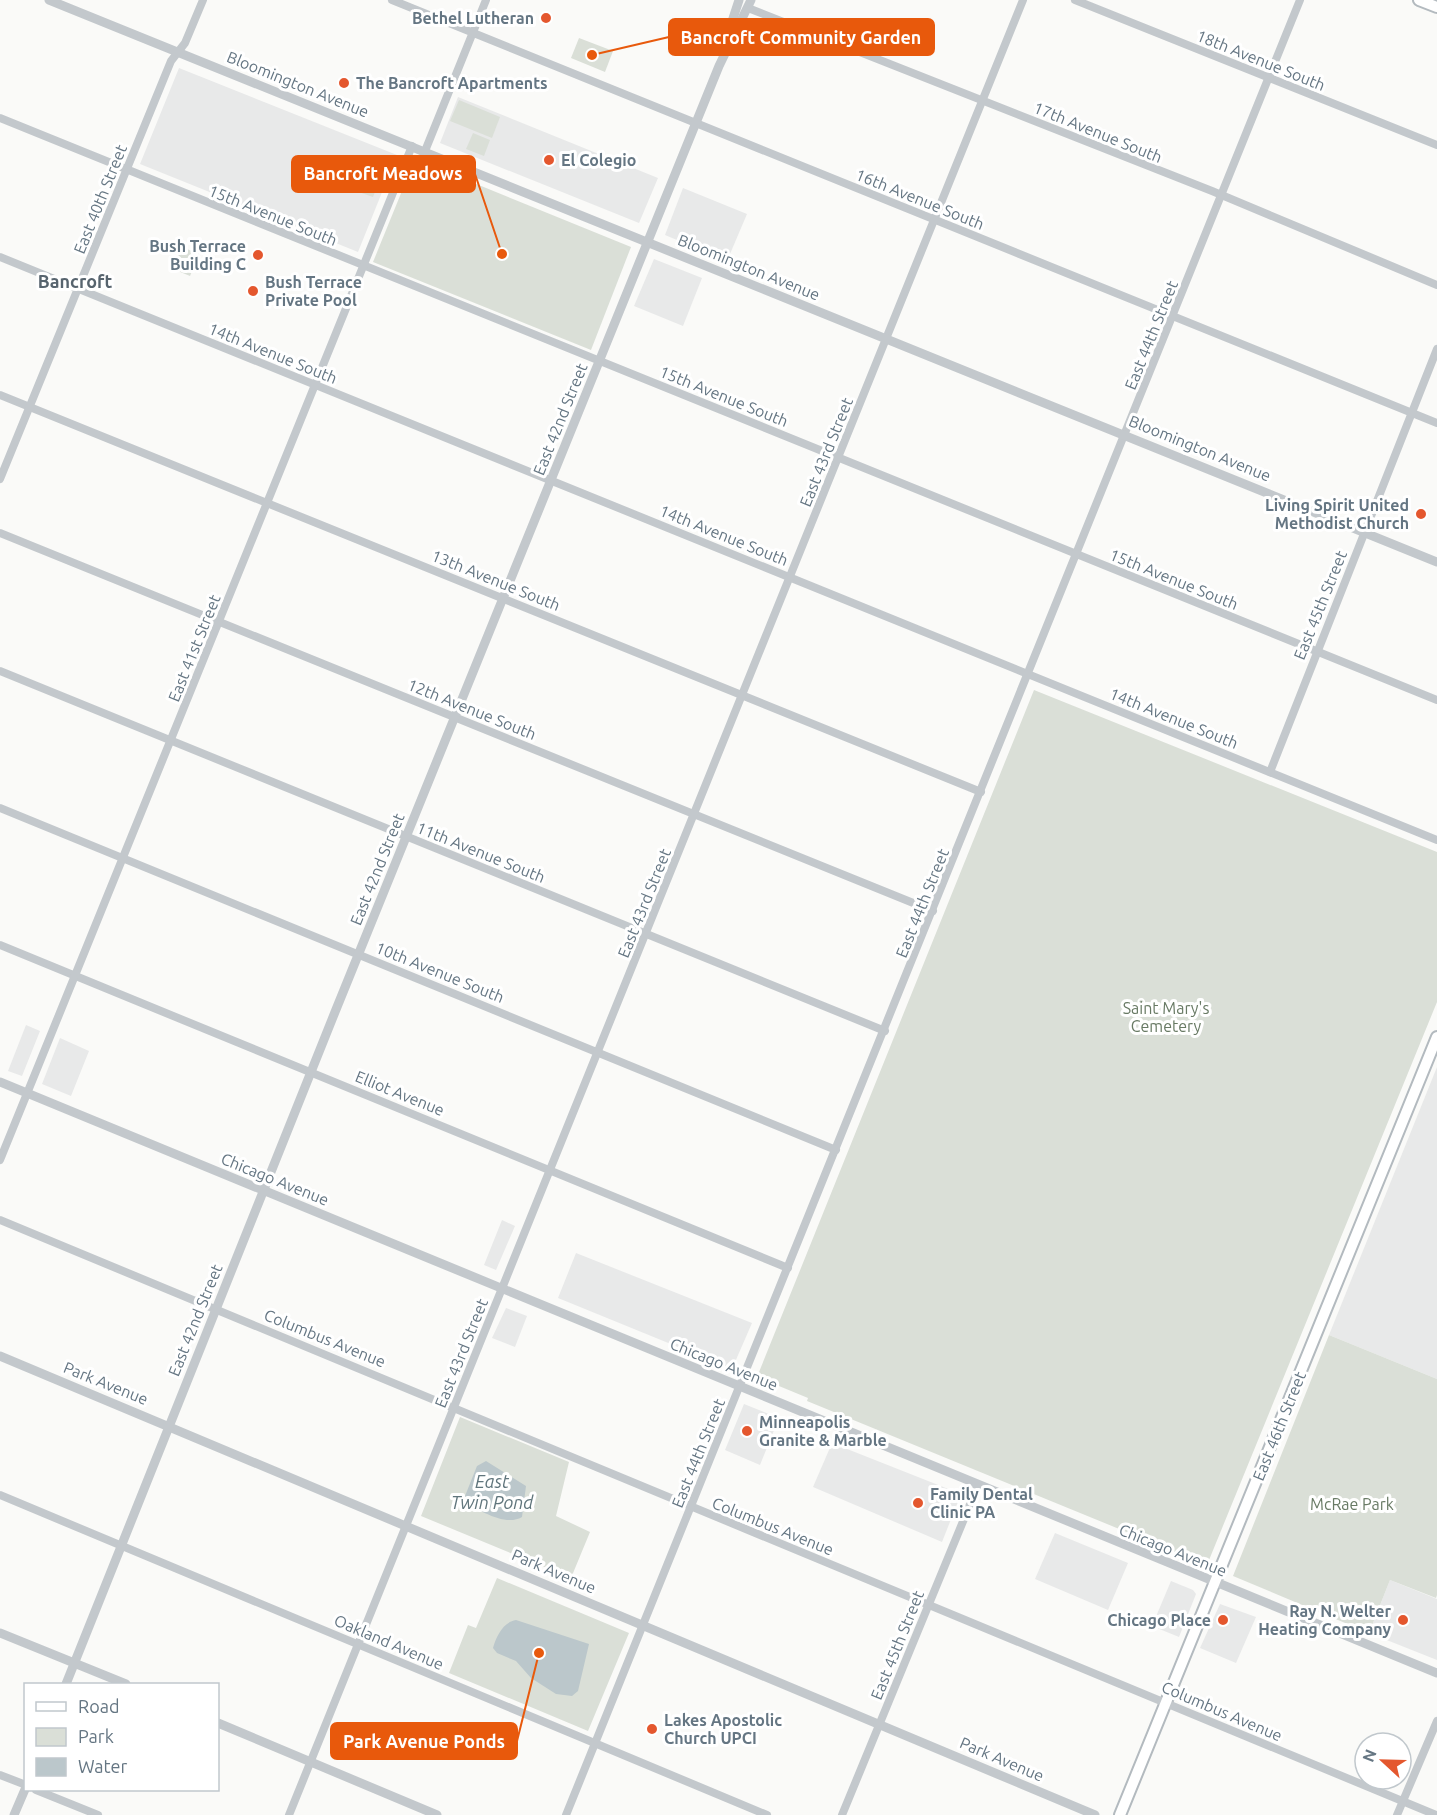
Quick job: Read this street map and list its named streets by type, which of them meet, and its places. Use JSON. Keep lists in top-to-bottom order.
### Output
{
  "streets": {
    "main road": ["East 46th Street"],
    "street": [
      "18th Avenue South",
      "Bloomington Avenue",
      "17th Avenue South",
      "East 40th Street",
      "16th Avenue South",
      "15th Avenue South",
      "East 44th Street",
      "14th Avenue South",
      "East 42nd Street",
      "East 43rd Street",
      "13th Avenue South",
      "East 45th Street",
      "East 41st Street",
      "12th Avenue South",
      "11th Avenue South",
      "10th Avenue South",
      "Elliot Avenue",
      "Chicago Avenue",
      "Columbus Avenue",
      "Park Avenue",
      "Oakland Avenue"
    ]
  },
  "crossings": [
    ["18th Avenue South", "East 44th Street"],
    ["Bloomington Avenue", "East 40th Street"],
    ["Bloomington Avenue", "East 44th Street"],
    ["Bloomington Avenue", "East 42nd Street"],
    ["Bloomington Avenue", "East 43rd Street"],
    ["Bloomington Avenue", "East 45th Street"],
    ["Bloomington Avenue", "East 41st Street"],
    ["17th Avenue South", "East 44th Street"],
    ["17th Avenue South", "East 42nd Street"],
    ["17th Avenue South", "East 43rd Street"],
    ["East 40th Street", "15th Avenue South"],
    ["East 40th Street", "14th Avenue South"],
    ["East 40th Street", "13th Avenue South"],
    ["16th Avenue South", "East 44th Street"],
    ["16th Avenue South", "East 42nd Street"],
    ["16th Avenue South", "East 43rd Street"],
    ["16th Avenue South", "East 45th Street"],
    ["15th Avenue South", "East 44th Street"],
    ["15th Avenue South", "East 42nd Street"],
    ["15th Avenue South", "East 43rd Street"],
    ["15th Avenue South", "East 45th Street"],
    ["15th Avenue South", "East 41st Street"],
    ["East 44th Street", "14th Avenue South"],
    ["East 44th Street", "13th Avenue South"],
    ["East 44th Street", "12th Avenue South"],
    ["East 44th Street", "11th Avenue South"],
    ["East 44th Street", "10th Avenue South"],
    ["East 44th Street", "Elliot Avenue"],
    ["East 44th Street", "Chicago Avenue"],
    ["East 44th Street", "Columbus Avenue"],
    ["East 44th Street", "Park Avenue"],
    ["East 44th Street", "Oakland Avenue"],
    ["14th Avenue South", "East 42nd Street"],
    ["14th Avenue South", "East 43rd Street"],
    ["14th Avenue South", "East 45th Street"],
    ["14th Avenue South", "East 41st Street"],
    ["East 42nd Street", "13th Avenue South"],
    ["East 42nd Street", "12th Avenue South"],
    ["East 42nd Street", "11th Avenue South"],
    ["East 42nd Street", "10th Avenue South"],
    ["East 42nd Street", "Elliot Avenue"],
    ["East 42nd Street", "Chicago Avenue"],
    ["East 42nd Street", "Columbus Avenue"],
    ["East 42nd Street", "Park Avenue"],
    ["East 42nd Street", "Oakland Avenue"],
    ["East 43rd Street", "13th Avenue South"],
    ["East 43rd Street", "12th Avenue South"],
    ["East 43rd Street", "11th Avenue South"],
    ["East 43rd Street", "10th Avenue South"],
    ["East 43rd Street", "Elliot Avenue"],
    ["East 43rd Street", "Chicago Avenue"],
    ["East 43rd Street", "Columbus Avenue"],
    ["East 43rd Street", "Park Avenue"],
    ["East 43rd Street", "Oakland Avenue"],
    ["13th Avenue South", "East 41st Street"],
    ["East 45th Street", "Chicago Avenue"],
    ["East 45th Street", "Columbus Avenue"],
    ["East 45th Street", "Park Avenue"],
    ["East 41st Street", "12th Avenue South"],
    ["East 41st Street", "11th Avenue South"],
    ["East 41st Street", "10th Avenue South"],
    ["East 41st Street", "Elliot Avenue"],
    ["East 41st Street", "Chicago Avenue"],
    ["Chicago Avenue", "East 46th Street"],
    ["Columbus Avenue", "East 46th Street"]
  ],
  "districts": ["Bancroft"],
  "water": ["East Twin Pond"],
  "parks": ["Saint Mary's Cemetery", "McRae Park"],
  "places": [
    "Bethel Lutheran",
    "Bancroft Community Garden",
    "The Bancroft Apartments",
    "El Colegio",
    "Bancroft Meadows",
    "Bush Terrace Building C",
    "Bush Terrace Private Pool",
    "Living Spirit United Methodist Church",
    "Minneapolis Granite & Marble",
    "Family Dental Clinic PA",
    "Chicago Place",
    "Ray N. Welter Heating Company",
    "Park Avenue Ponds",
    "Lakes Apostolic Church UPCI"
  ],
  "legend": ["Road", "Park", "Water"],
  "north": "left"
}
